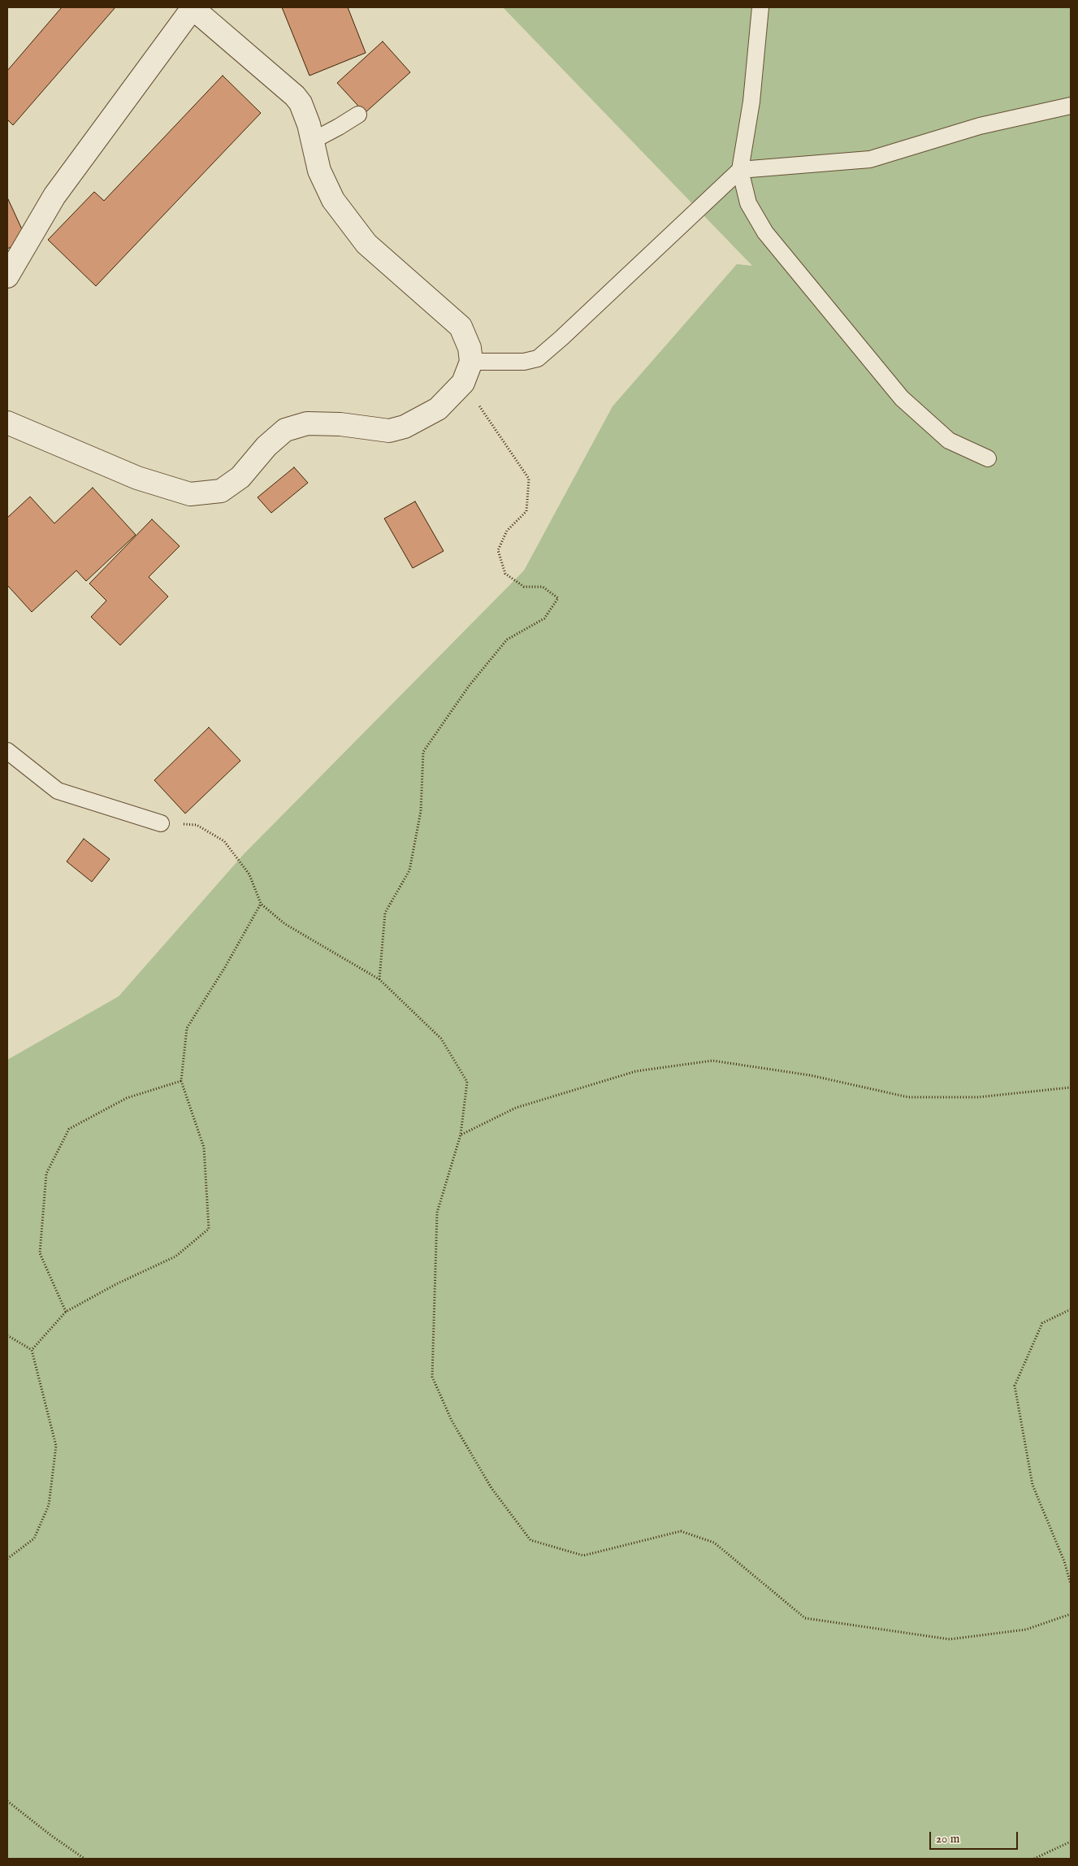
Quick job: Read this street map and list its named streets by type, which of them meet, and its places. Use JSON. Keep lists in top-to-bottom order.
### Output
{
  "scale_bar": "20 m"
}
